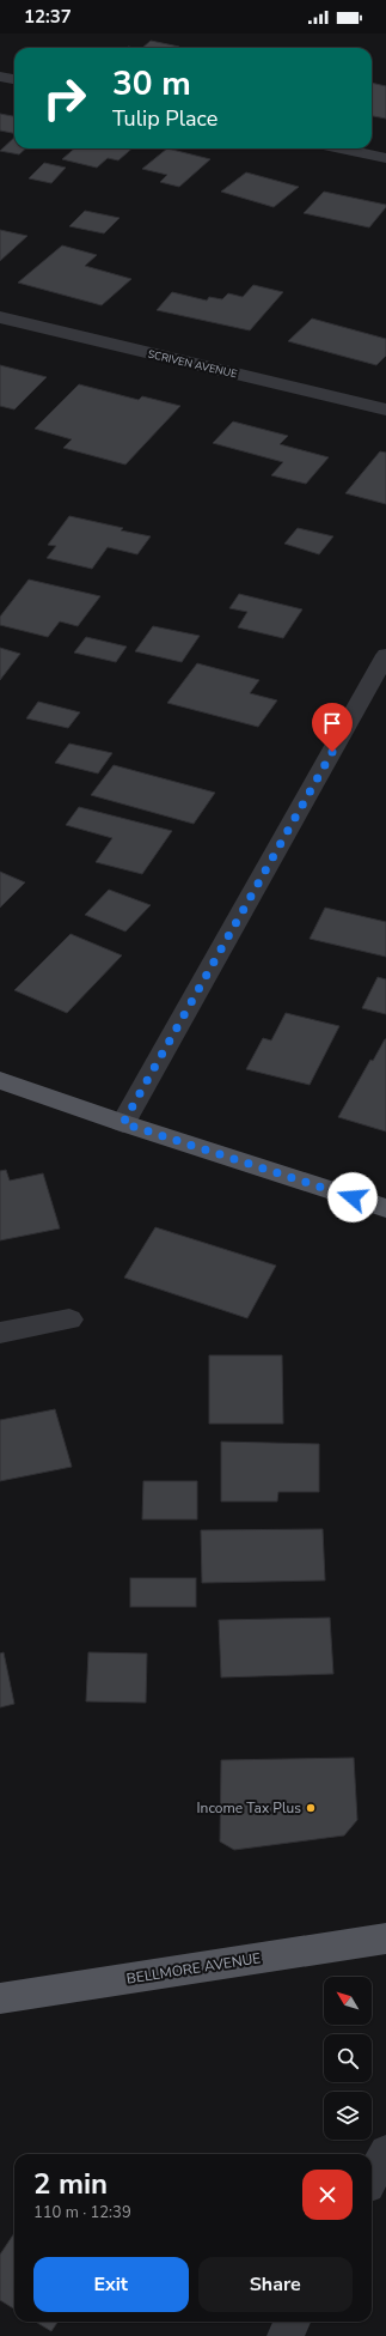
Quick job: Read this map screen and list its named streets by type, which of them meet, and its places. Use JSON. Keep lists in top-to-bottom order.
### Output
{
  "streets": {
    "main road": ["BELLMORE AVENUE"],
    "street": ["SCRIVEN AVENUE"]
  },
  "places": ["Income Tax Plus"],
  "north": "top left",
  "page": {
    "status": "12:37",
    "turn": ["30 m", "Tulip Place"],
    "heading": ["2 min", "110 m · 12:39"],
    "buttons": ["Exit", "Share"]
  }
}
